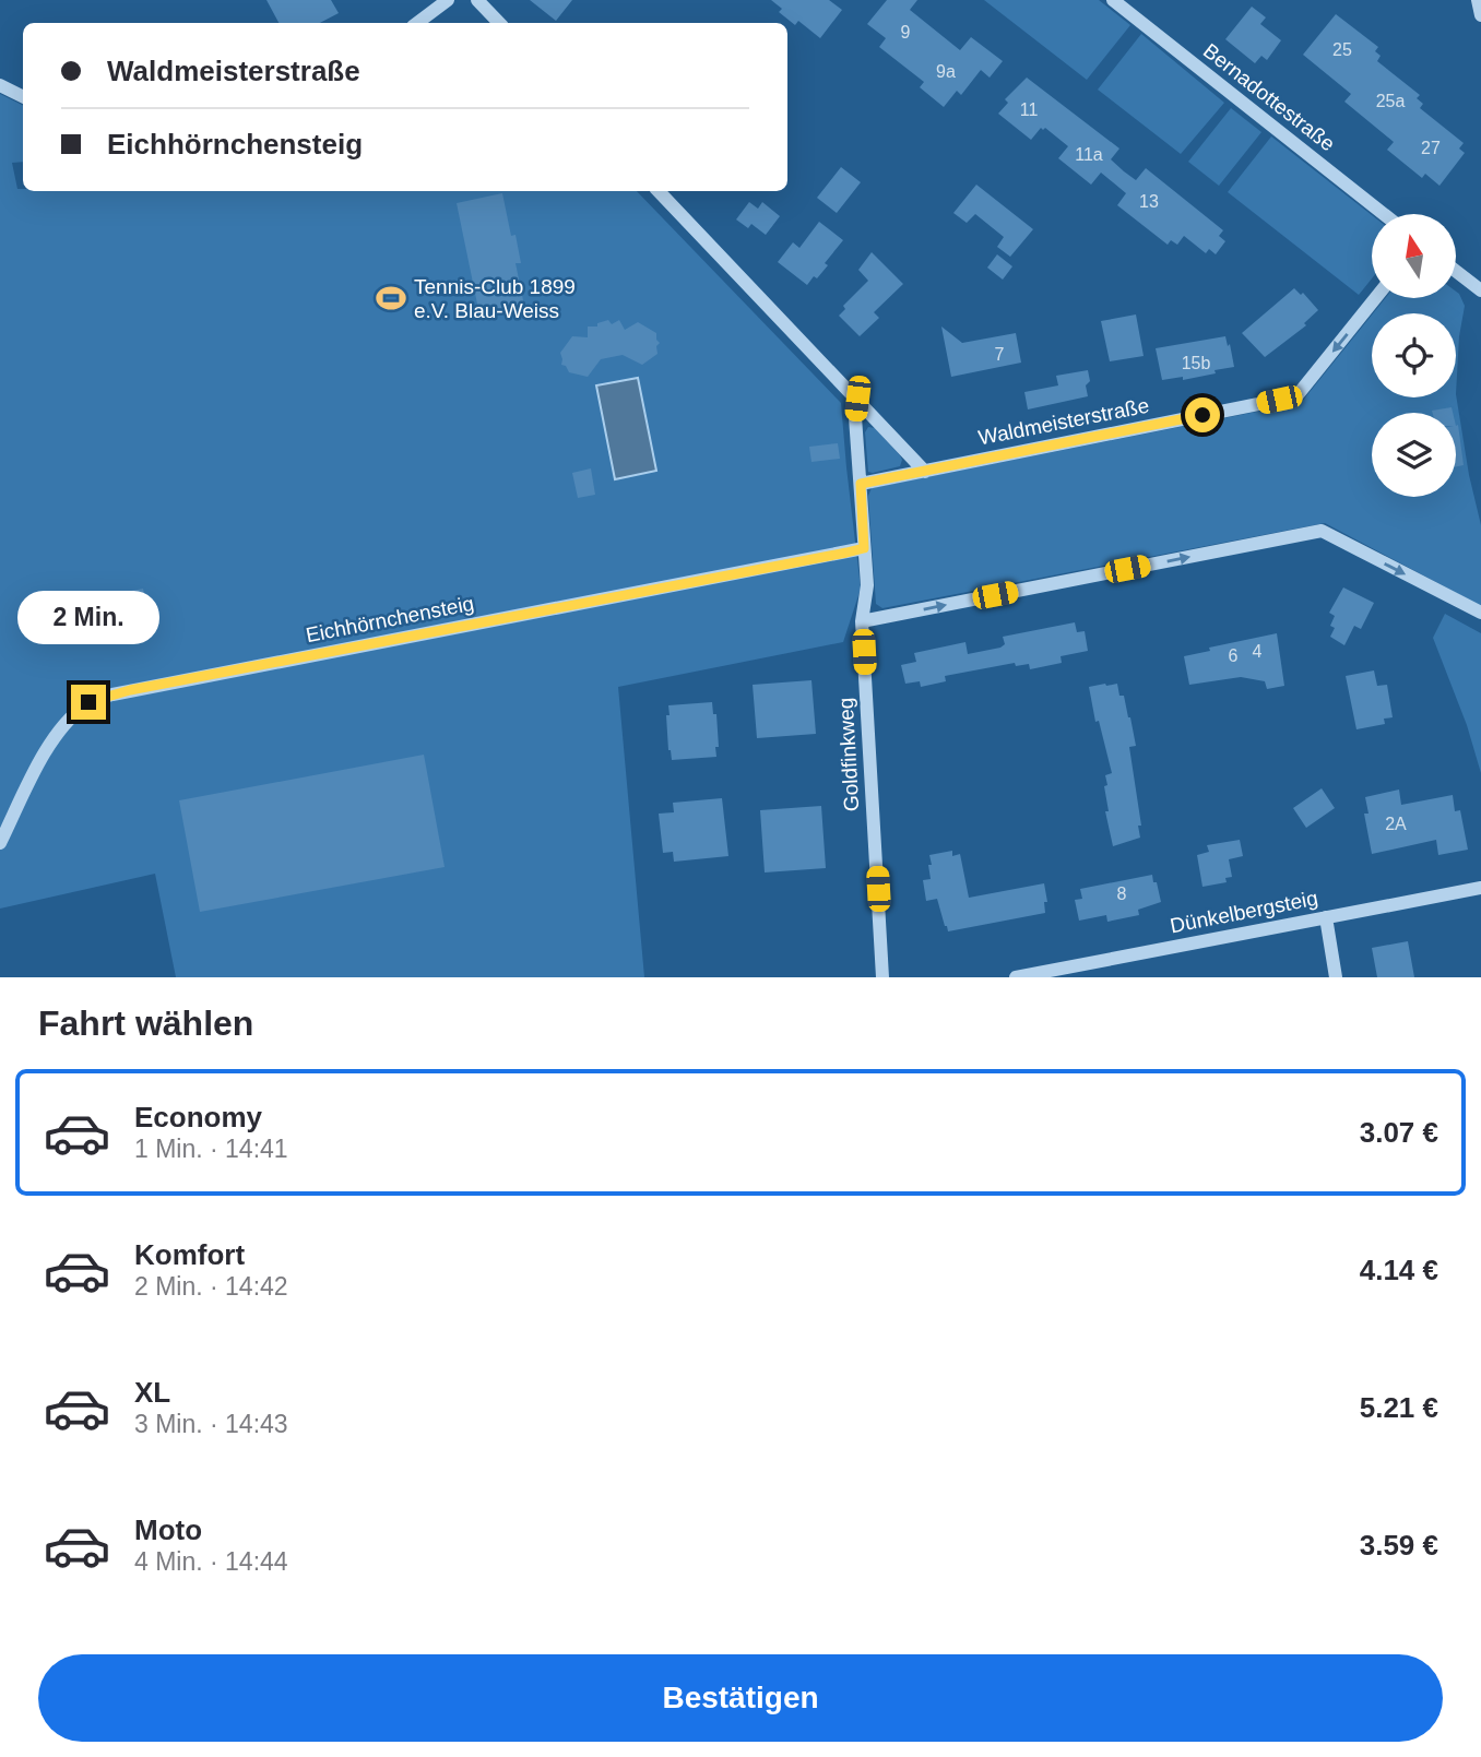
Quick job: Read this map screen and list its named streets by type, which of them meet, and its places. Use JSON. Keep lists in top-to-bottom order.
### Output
{
  "streets": {
    "street": [
      "Bernadottestraße",
      "Waldmeisterstraße",
      "Eichhörnchensteig",
      "Goldfinkweg",
      "Dünkelbergsteig"
    ]
  },
  "crossings": [
    ["Waldmeisterstraße", "Goldfinkweg"],
    ["Eichhörnchensteig", "Goldfinkweg"]
  ],
  "one_way": ["Waldmeisterstraße"],
  "places": {
    "sports": ["Tennis-Club 1899 e.V. Blau-Weiss"]
  },
  "house_numbers": [
    "9",
    "25",
    "9a",
    "25a",
    "11",
    "27",
    "11a",
    "13",
    "7",
    "15b",
    "4",
    "6",
    "2A",
    "8"
  ],
  "north": "top",
  "page": {
    "banner": ["Waldmeisterstraße", "Eichhörnchensteig"],
    "bubble": "2 Min.",
    "heading": "Fahrt wählen",
    "list": [
      {
        "name": "Economy",
        "note": "1 Min. · 14:41",
        "value": "3.07 €"
      },
      {
        "name": "Komfort",
        "note": "2 Min. · 14:42",
        "value": "4.14 €"
      },
      {
        "name": "XL",
        "note": "3 Min. · 14:43",
        "value": "5.21 €"
      },
      {
        "name": "Moto",
        "note": "4 Min. · 14:44",
        "value": "3.59 €"
      }
    ],
    "buttons": "Bestätigen"
  }
}
